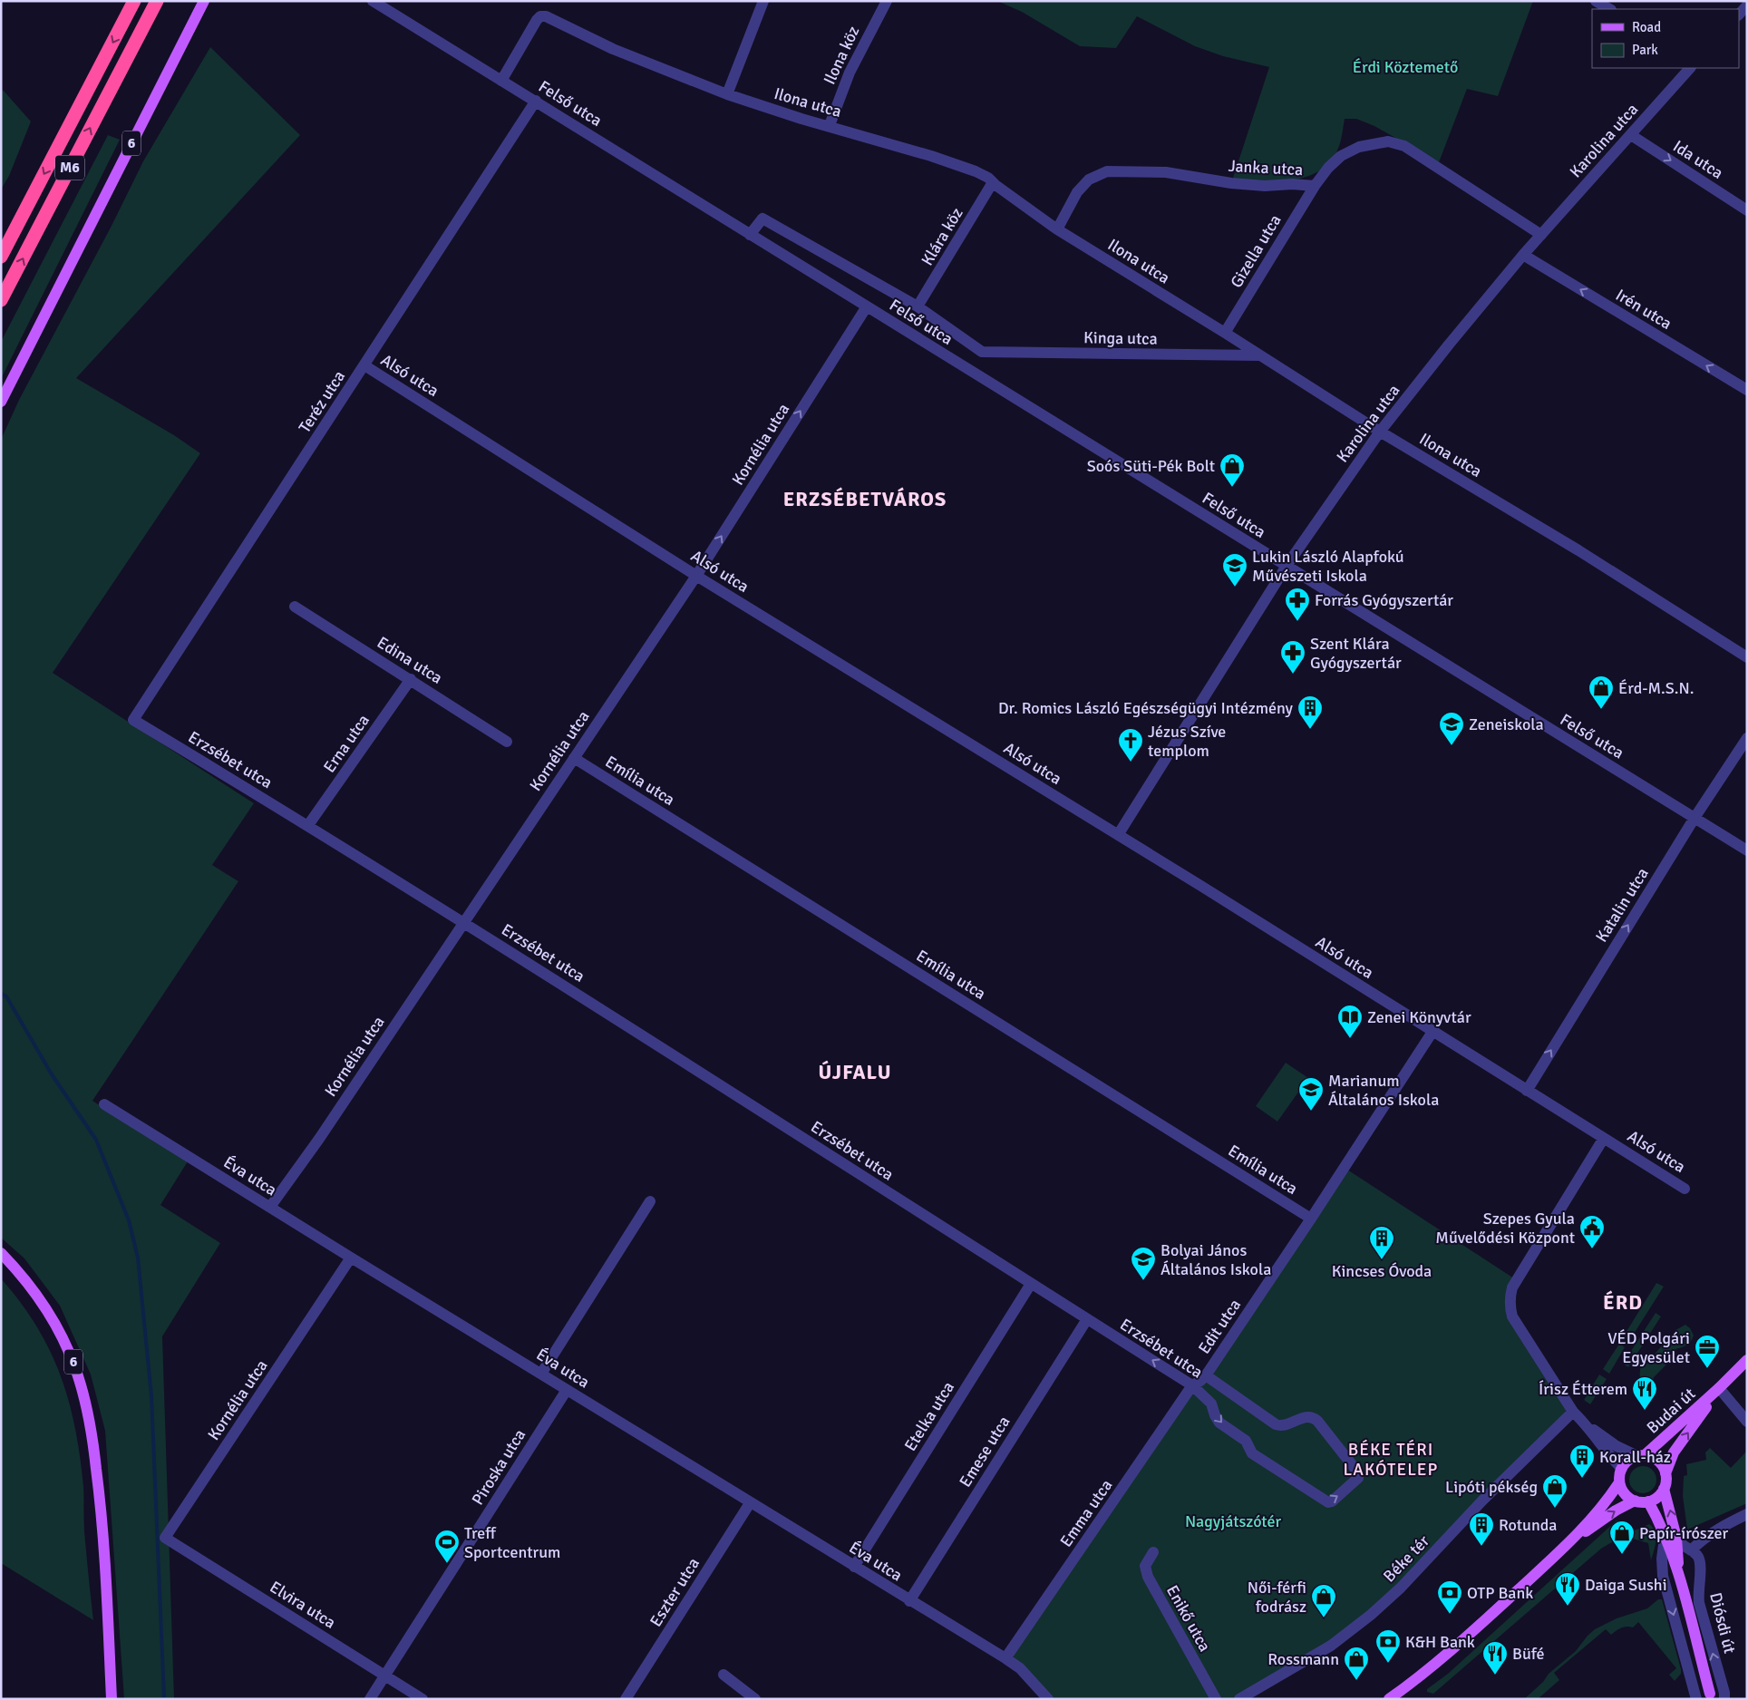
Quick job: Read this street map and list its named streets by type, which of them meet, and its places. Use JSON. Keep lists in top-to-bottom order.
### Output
{
  "streets": {
    "highway": ["M6"],
    "main road": ["6", "Budai út", "Diósdi út"],
    "street": [
      "Ilona köz",
      "Ilona utca",
      "Felső utca",
      "Karolina utca",
      "Ida utca",
      "Janka utca",
      "Klára köz",
      "Gizella utca",
      "Irén utca",
      "Kinga utca",
      "Alsó utca",
      "Teréz utca",
      "Kornélia utca",
      "Edina utca",
      "Erna utca",
      "Erzsébet utca",
      "Emília utca",
      "Katalin utca",
      "Éva utca",
      "Edit utca",
      "Etelka utca",
      "Emese utca",
      "Piroska utca",
      "Emma utca",
      "Béke tér",
      "Eszter utca",
      "Elvira utca",
      "Enikő utca"
    ]
  },
  "crossings": [
    ["Ilona köz", "Ilona utca"],
    ["Ilona utca", "Felső utca"],
    ["Ilona utca", "Karolina utca"],
    ["Ilona utca", "Janka utca"],
    ["Ilona utca", "Klára köz"],
    ["Ilona utca", "Gizella utca"],
    ["Ilona utca", "Kinga utca"],
    ["Felső utca", "Karolina utca"],
    ["Felső utca", "Klára köz"],
    ["Felső utca", "Kinga utca"],
    ["Felső utca", "Teréz utca"],
    ["Felső utca", "Kornélia utca"],
    ["Felső utca", "Katalin utca"],
    ["Karolina utca", "Ida utca"],
    ["Karolina utca", "Janka utca"],
    ["Karolina utca", "Irén utca"],
    ["Karolina utca", "Alsó utca"],
    ["Janka utca", "Gizella utca"],
    ["Alsó utca", "Teréz utca"],
    ["Alsó utca", "Kornélia utca"],
    ["Alsó utca", "Katalin utca"],
    ["Alsó utca", "Edit utca"],
    ["Teréz utca", "Erzsébet utca"],
    ["Kornélia utca", "Erzsébet utca"],
    ["Kornélia utca", "Emília utca"],
    ["Kornélia utca", "Éva utca"],
    ["Kornélia utca", "Elvira utca"],
    ["Edina utca", "Erna utca"],
    ["Erna utca", "Erzsébet utca"],
    ["Erzsébet utca", "Edit utca"],
    ["Erzsébet utca", "Etelka utca"],
    ["Erzsébet utca", "Emese utca"],
    ["Erzsébet utca", "Emma utca"],
    ["Emília utca", "Edit utca"],
    ["Éva utca", "Etelka utca"],
    ["Éva utca", "Emese utca"],
    ["Éva utca", "Piroska utca"],
    ["Éva utca", "Emma utca"],
    ["Éva utca", "Eszter utca"],
    ["Edit utca", "Emma utca"],
    ["Budai út", "Diósdi út"],
    ["Piroska utca", "Elvira utca"]
  ],
  "one_way": ["Ida utca", "Irén utca", "Katalin utca"],
  "districts": [
    "ERZSÉBETVÁROS",
    "ÚJFALU",
    "ÉRD",
    "BÉKE TÉRI LAKÓTELEP"
  ],
  "parks": ["Érdi Köztemető", "Nagyjátszótér"],
  "places": {
    "shop": [
      "Soós Süti-Pék Bolt",
      "Érd-M.S.N.",
      "Lipóti pékség",
      "Papír-írószer",
      "Női-férfi fodrász",
      "Rossmann"
    ],
    "school or university": [
      "Lukin László Alapfokú Művészeti Iskola",
      "Zeneiskola",
      "Marianum Általános Iskola",
      "Bolyai János Általános Iskola"
    ],
    "pharmacy": ["Forrás Gyógyszertár", "Szent Klára Gyógyszertár"],
    "building": [
      "Dr. Romics László Egészségügyi Intézmény",
      "Kincses Óvoda",
      "Korall-ház",
      "Rotunda"
    ],
    "church": ["Jézus Szíve templom"],
    "library": ["Zenei Könyvtár"],
    "public building": ["Szepes Gyula Művelődési Központ"],
    "office": ["VÉD Polgári Egyesület"],
    "restaurant": ["Írisz Étterem", "Daiga Sushi", "Büfé"],
    "sports": ["Treff Sportcentrum"],
    "bank": ["OTP Bank", "K&H Bank"]
  },
  "legend": ["Road", "Park"]
}
